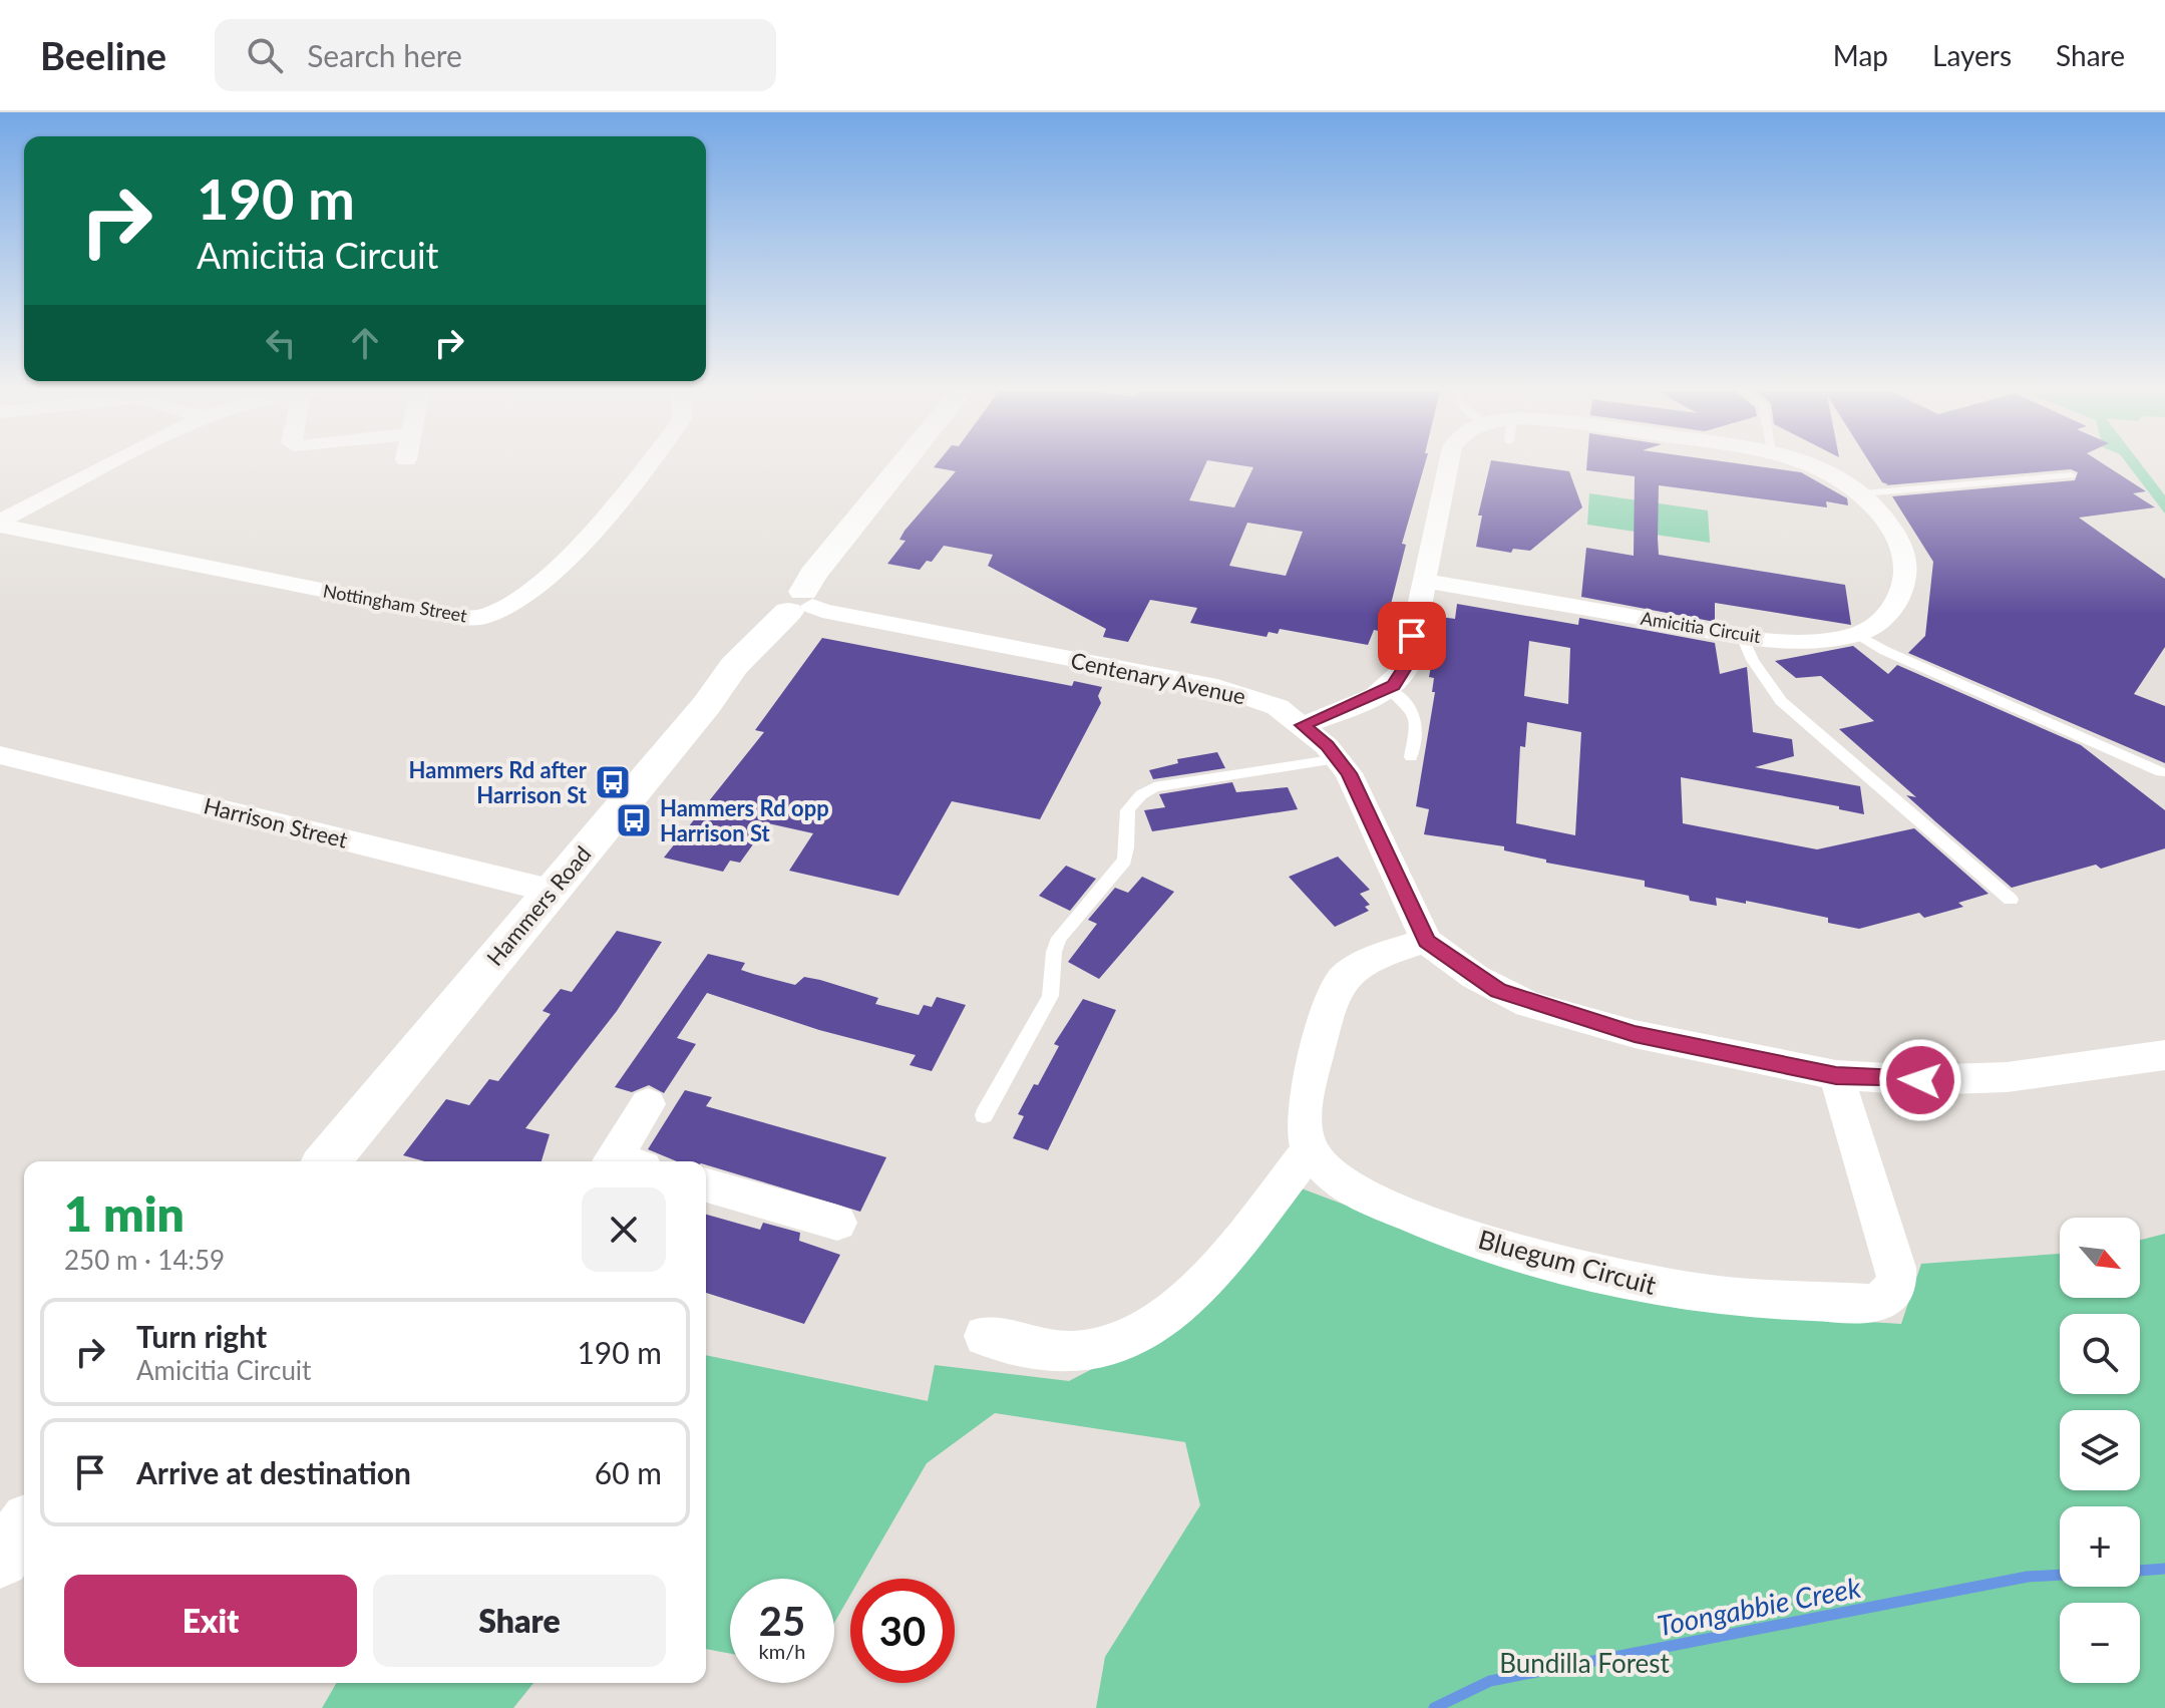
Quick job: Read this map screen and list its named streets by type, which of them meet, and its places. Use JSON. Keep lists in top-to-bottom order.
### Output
{
  "streets": {
    "street": [
      "Nottingham Street",
      "Amicitia Circuit",
      "Centenary Avenue",
      "Harrison Street",
      "Hammers Road",
      "Bluegum Circuit"
    ]
  },
  "crossings": [
    ["Centenary Avenue", "Hammers Road"],
    ["Harrison Street", "Hammers Road"]
  ],
  "water": ["Toongabbie Creek"],
  "parks": ["Bundilla Forest"],
  "places": {
    "bus stop": ["Hammers Rd after Harrison St", "Hammers Rd opp Harrison St"]
  },
  "north": "bottom right",
  "page": {
    "header": "Beeline",
    "search": "Search here",
    "nav": ["Map", "Layers", "Share"],
    "turn": ["190 m", "Amicitia Circuit"],
    "heading": ["1 min", "250 m · 14:59"],
    "map_buttons": ["+", "−"],
    "list": [
      {
        "name": "Turn right",
        "note": "Amicitia Circuit",
        "value": "190 m"
      },
      {
        "name": "Arrive at destination",
        "value": "60 m"
      }
    ],
    "buttons": ["Exit", "Share"],
    "speed": "25 km/h",
    "limit": "30"
  }
}
